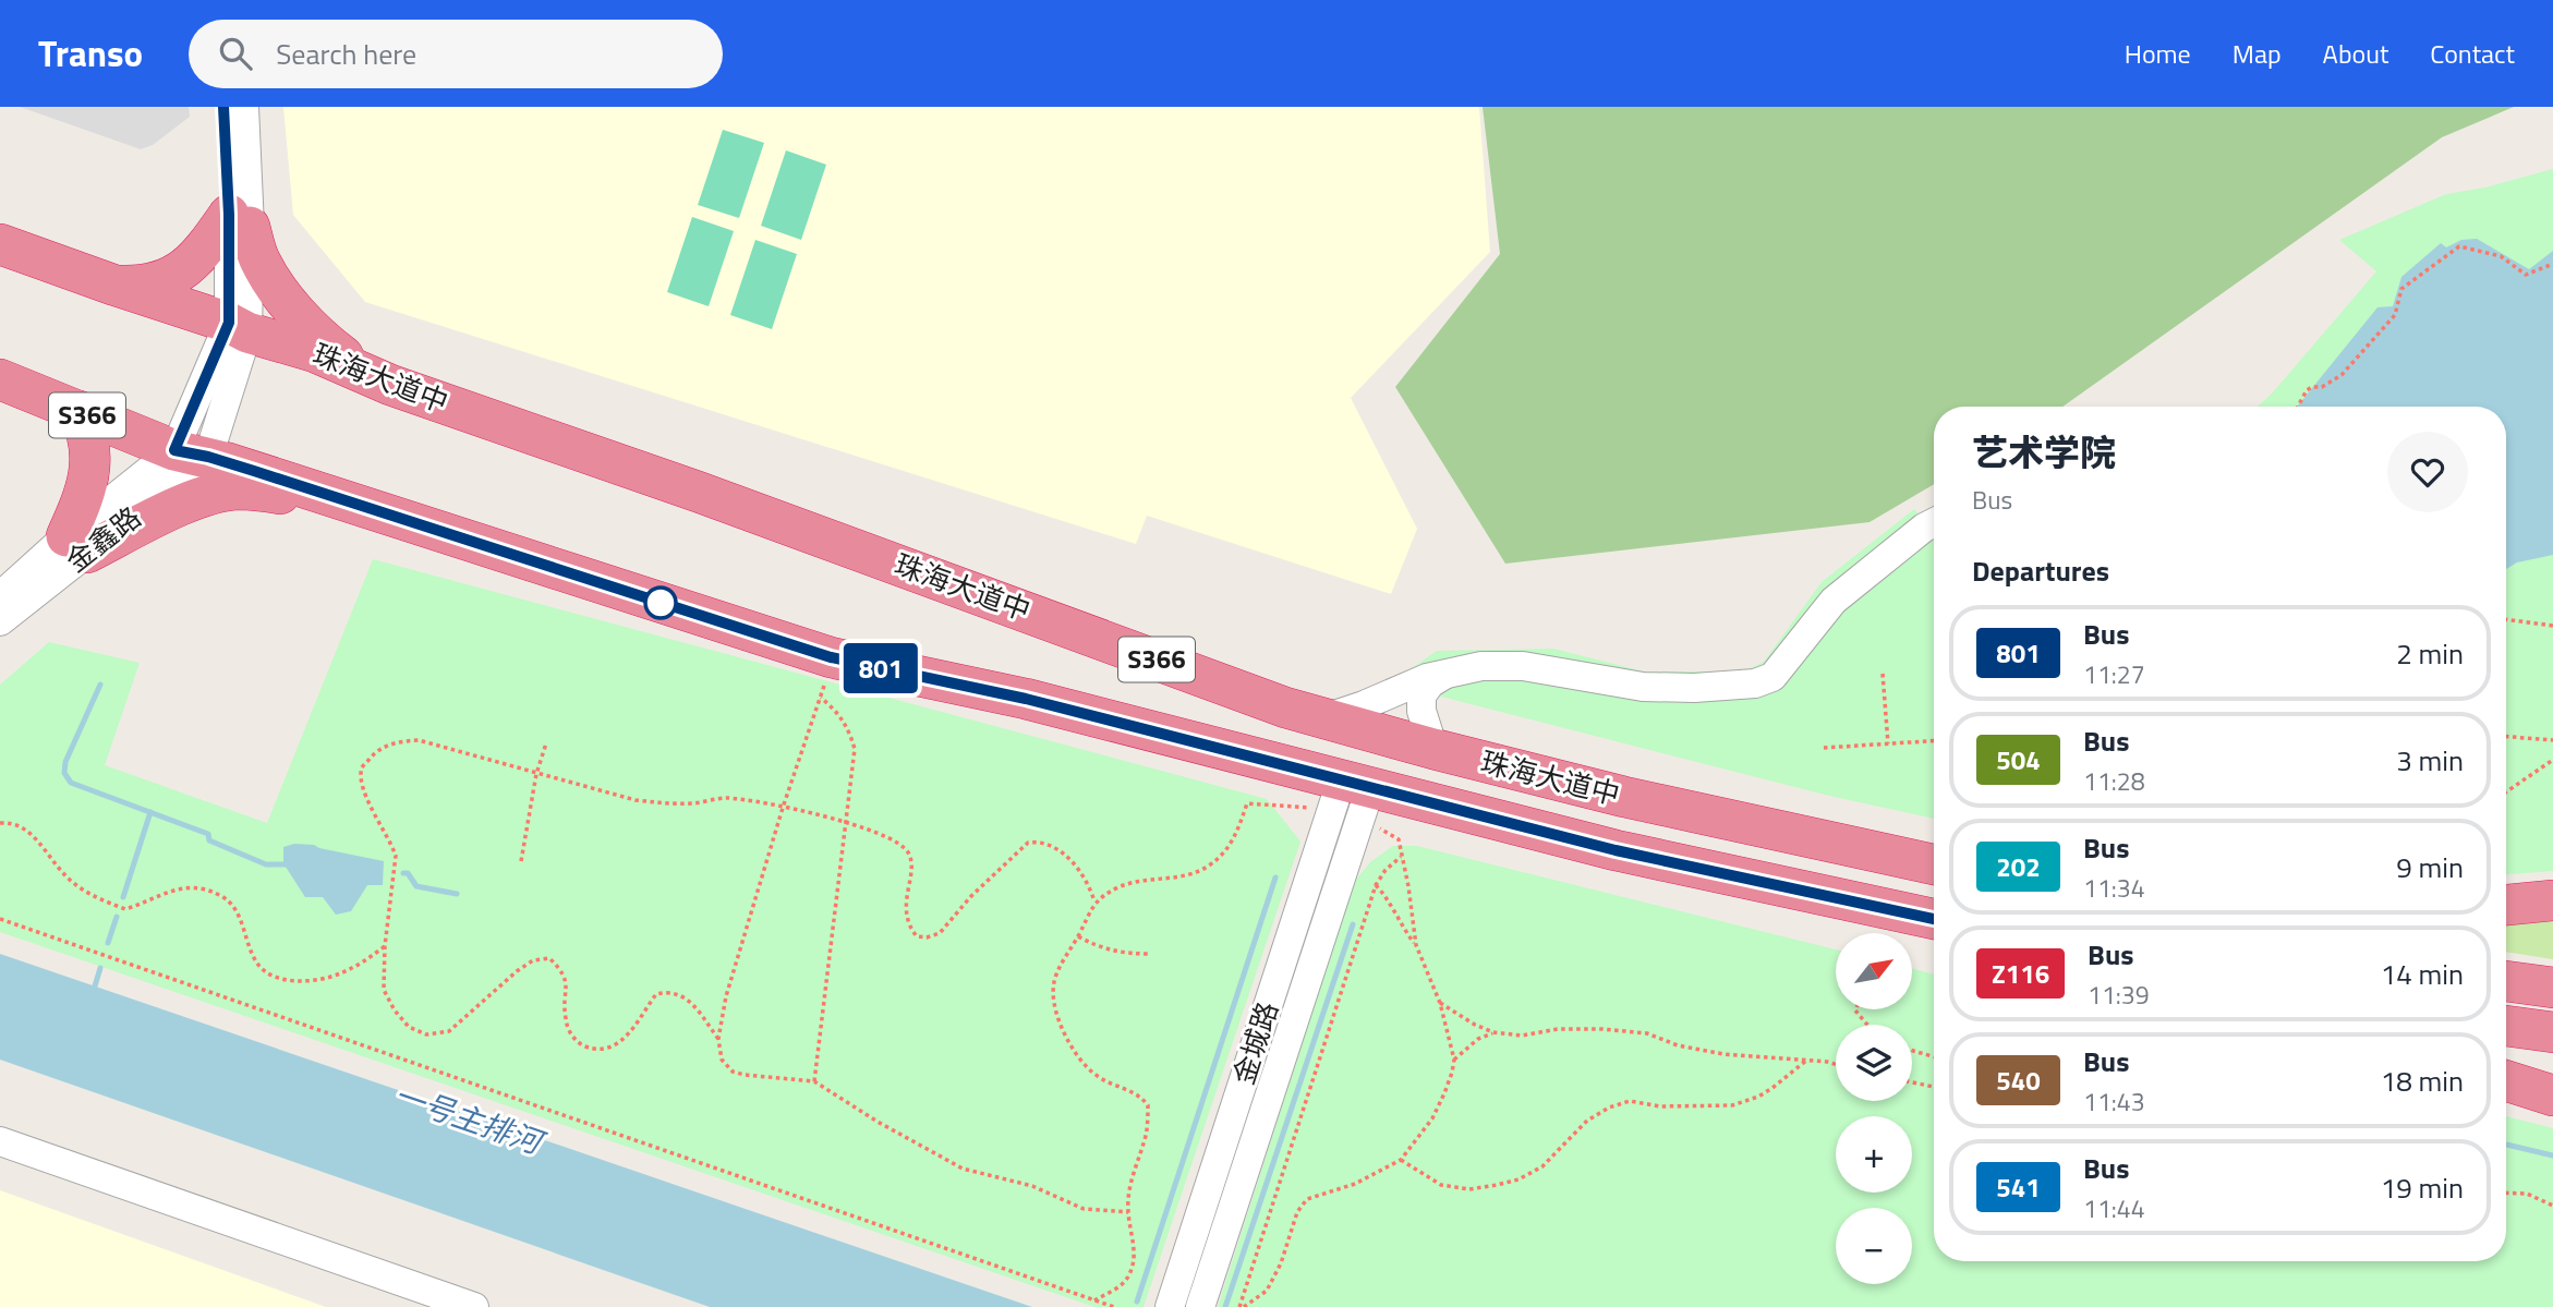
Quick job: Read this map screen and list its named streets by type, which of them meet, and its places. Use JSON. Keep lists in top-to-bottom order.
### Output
{
  "streets": {
    "highway": ["珠海大道中", "S366"],
    "street": ["金鑫路", "金城路"]
  },
  "crossings": [
    ["珠海大道中", "金鑫路"],
    ["珠海大道中", "金城路"]
  ],
  "water": ["一号主排河"],
  "lines": ["bus line 801"],
  "north": "top right",
  "page": {
    "header": "Transo",
    "search": "Search here",
    "nav": [
      "Home",
      "Map",
      "About",
      "Contact"
    ],
    "on_map": "801",
    "heading": [
      ["艺术学院", "Bus"],
      "Departures"
    ],
    "list": [
      {
        "mark": "801",
        "name": "Bus",
        "note": "11:27",
        "value": "2 min"
      },
      {
        "mark": "504",
        "name": "Bus",
        "note": "11:28",
        "value": "3 min"
      },
      {
        "mark": "202",
        "name": "Bus",
        "note": "11:34",
        "value": "9 min"
      },
      {
        "mark": "Z116",
        "name": "Bus",
        "note": "11:39",
        "value": "14 min"
      },
      {
        "mark": "540",
        "name": "Bus",
        "note": "11:43",
        "value": "18 min"
      },
      {
        "mark": "541",
        "name": "Bus",
        "note": "11:44",
        "value": "19 min"
      }
    ],
    "map_buttons": ["+", "−"]
  }
}
